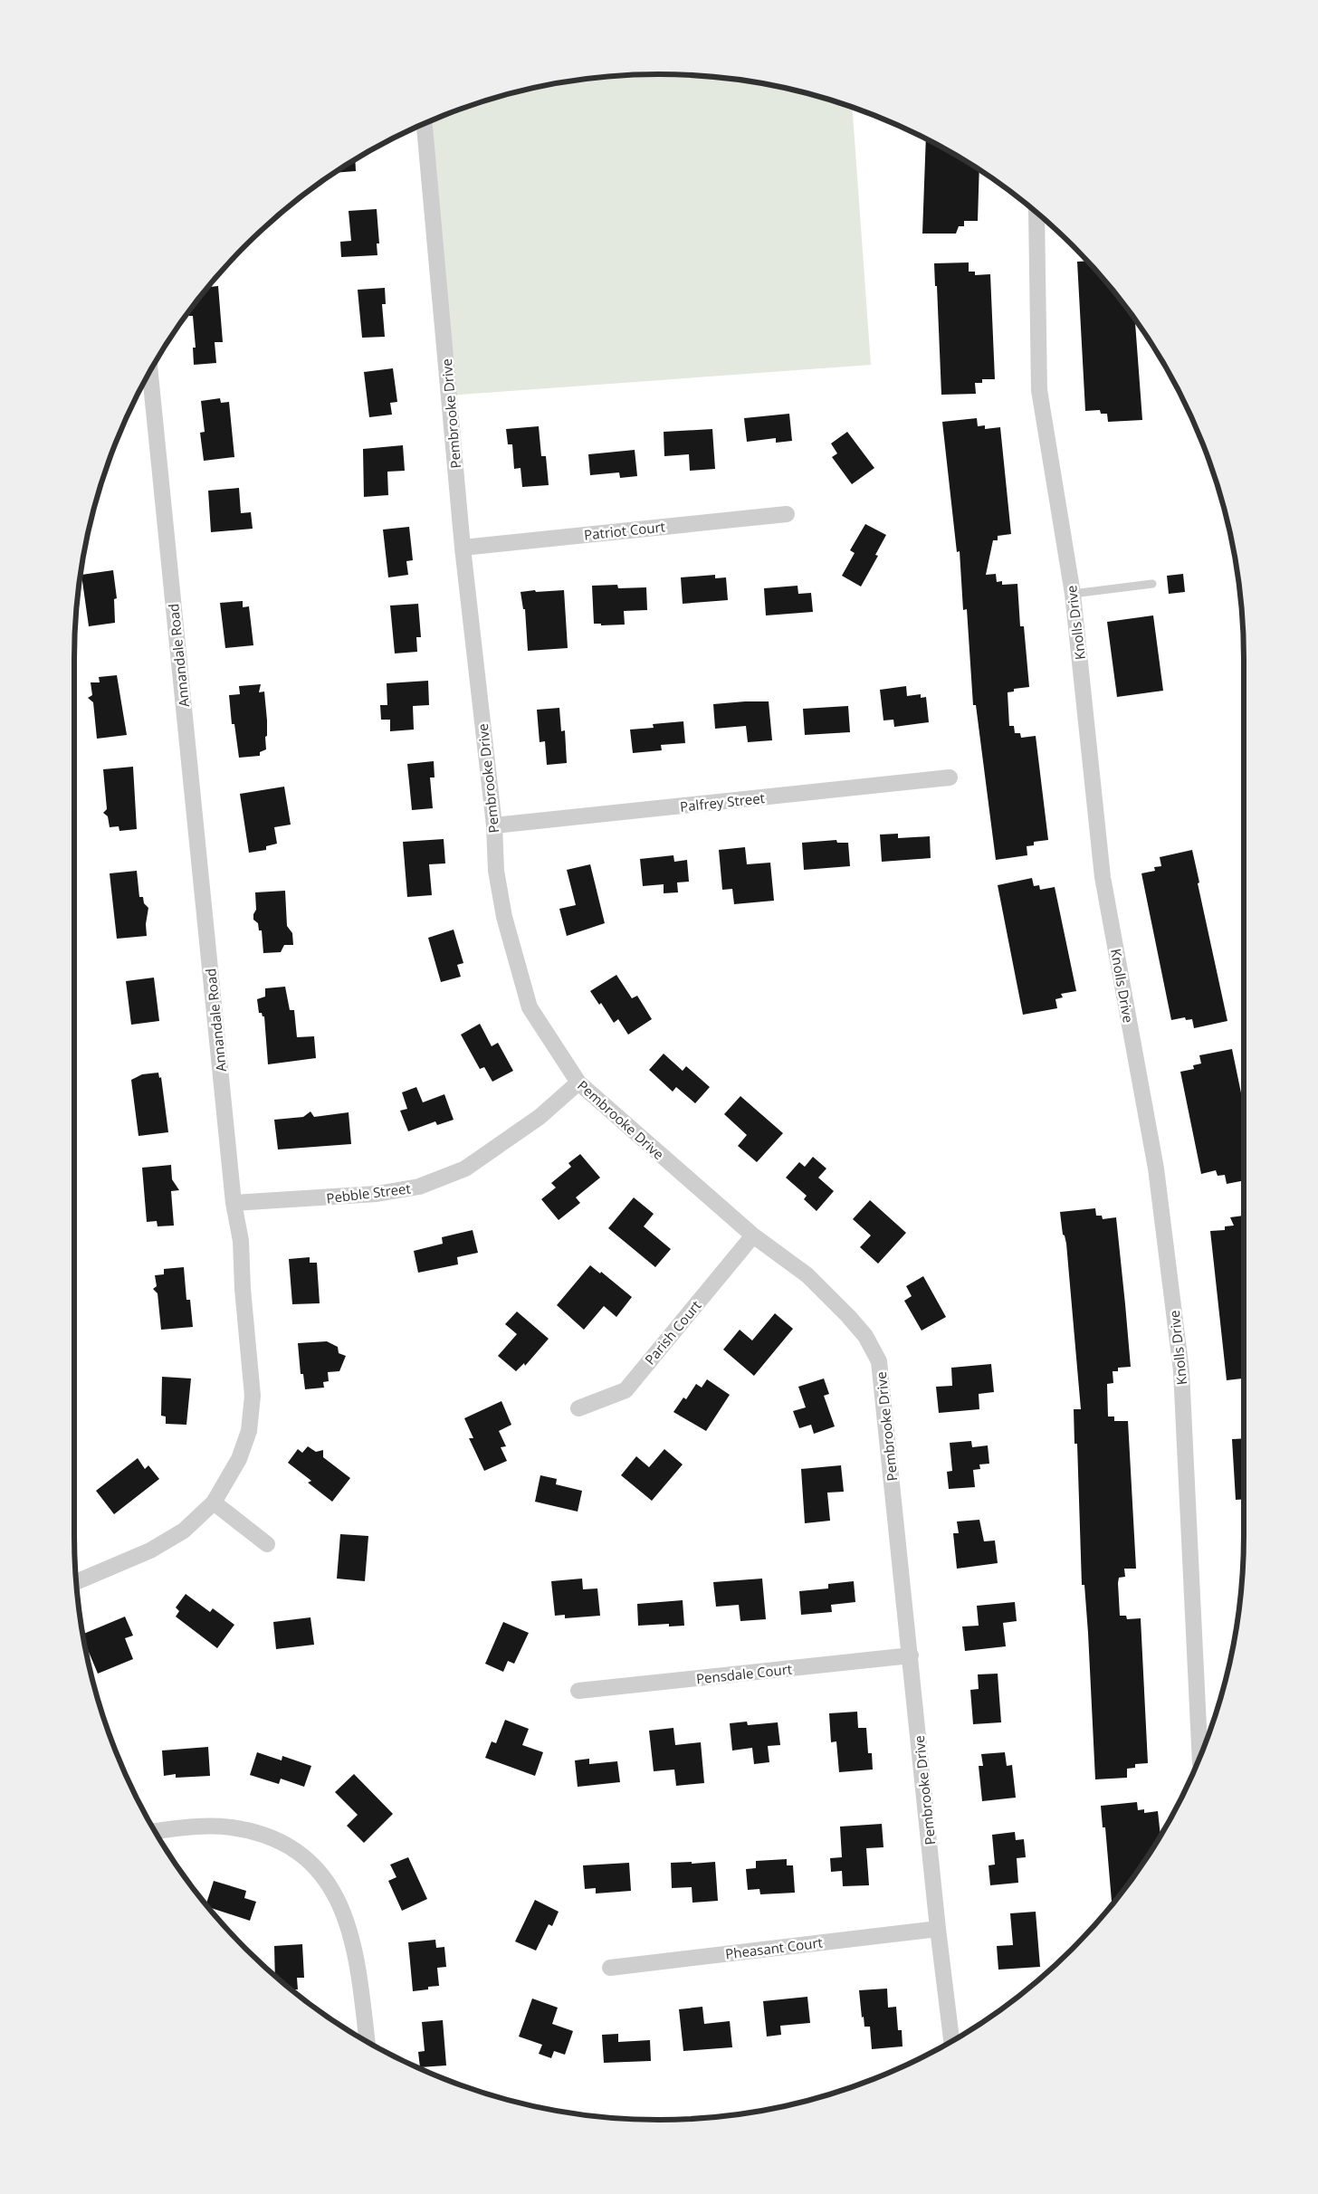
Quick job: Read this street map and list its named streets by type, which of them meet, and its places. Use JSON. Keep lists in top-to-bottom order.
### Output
{
  "streets": {
    "street": [
      "Pembrooke Drive",
      "Patriot Court",
      "Knolls Drive",
      "Annandale Road",
      "Palfrey Street",
      "Pebble Street",
      "Parish Court",
      "Pensdale Court",
      "Pheasant Court"
    ]
  },
  "crossings": [
    ["Pembrooke Drive", "Patriot Court"],
    ["Pembrooke Drive", "Palfrey Street"],
    ["Pembrooke Drive", "Pebble Street"],
    ["Pembrooke Drive", "Parish Court"],
    ["Pembrooke Drive", "Pensdale Court"],
    ["Pembrooke Drive", "Pheasant Court"],
    ["Annandale Road", "Pebble Street"]
  ]
}
